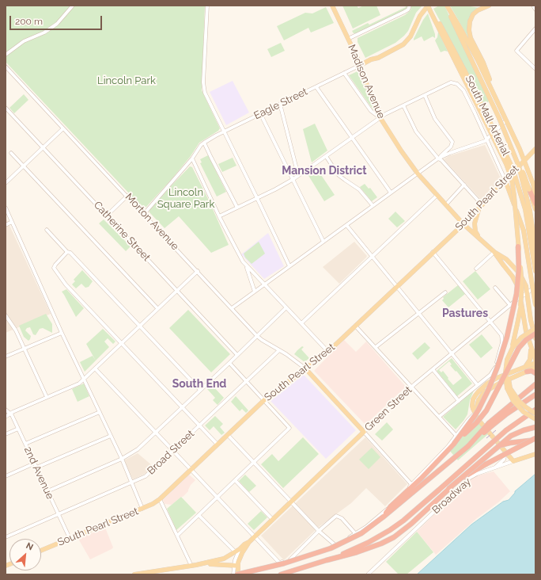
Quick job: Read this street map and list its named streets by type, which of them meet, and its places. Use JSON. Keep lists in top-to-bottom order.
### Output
{
  "streets": {
    "main road": [
      "Madison Avenue",
      "Eagle Street",
      "South Mall Arterial",
      "South Pearl Street",
      "Green Street"
    ],
    "street": [
      "Morton Avenue",
      "Catherine Street",
      "Broad Street",
      "2nd Avenue",
      "Broadway"
    ]
  },
  "crossings": [
    ["Madison Avenue", "Eagle Street"],
    ["Madison Avenue", "South Pearl Street"],
    ["Madison Avenue", "Green Street"],
    ["Eagle Street", "Morton Avenue"],
    ["South Pearl Street", "Morton Avenue"],
    ["South Pearl Street", "2nd Avenue"],
    ["Morton Avenue", "Broad Street"],
    ["Broad Street", "2nd Avenue"]
  ],
  "districts": ["Mansion District", "Pastures", "South End"],
  "parks": ["Lincoln Park", "Lincoln Square Park"],
  "scale_bar": "200 m",
  "north": "top right"
}
